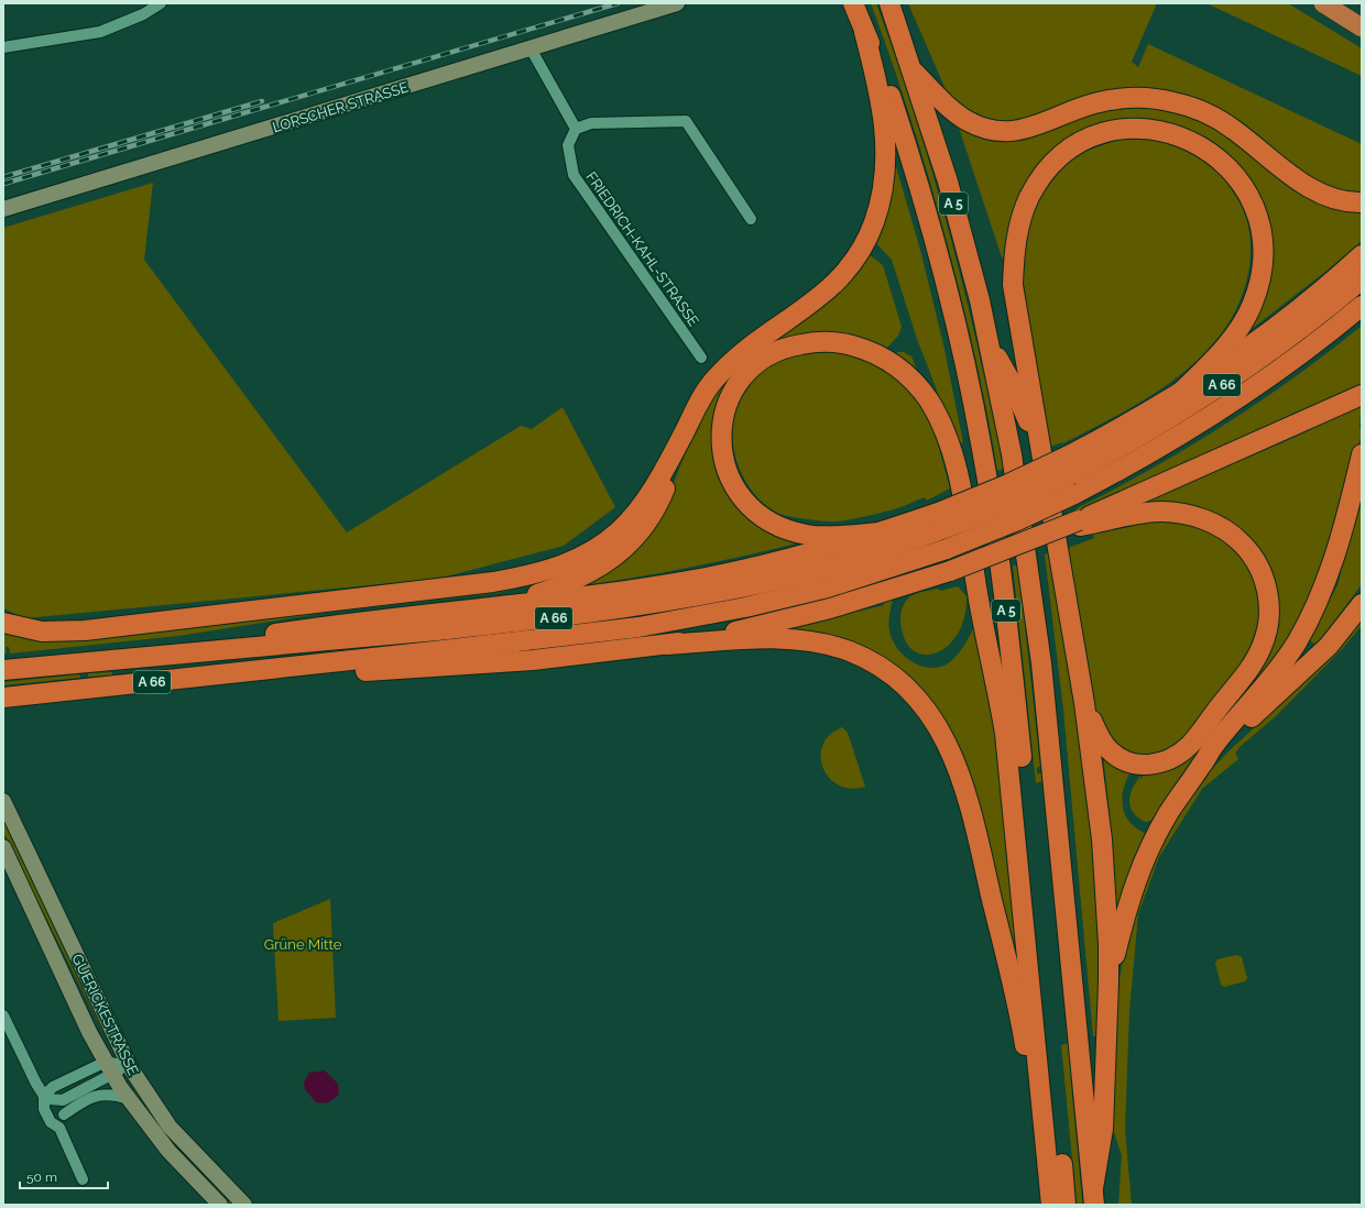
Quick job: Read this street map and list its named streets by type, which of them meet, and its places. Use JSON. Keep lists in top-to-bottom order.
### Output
{
  "streets": {
    "highway": ["A 5", "A 66"],
    "main road": ["LORSCHER STRASSE", "GUERICKESTRASSE"],
    "street": ["FRIEDRICH-KAHL-STRASSE"]
  },
  "parks": ["Grüne Mitte"],
  "scale_bar": "50 m"
}
